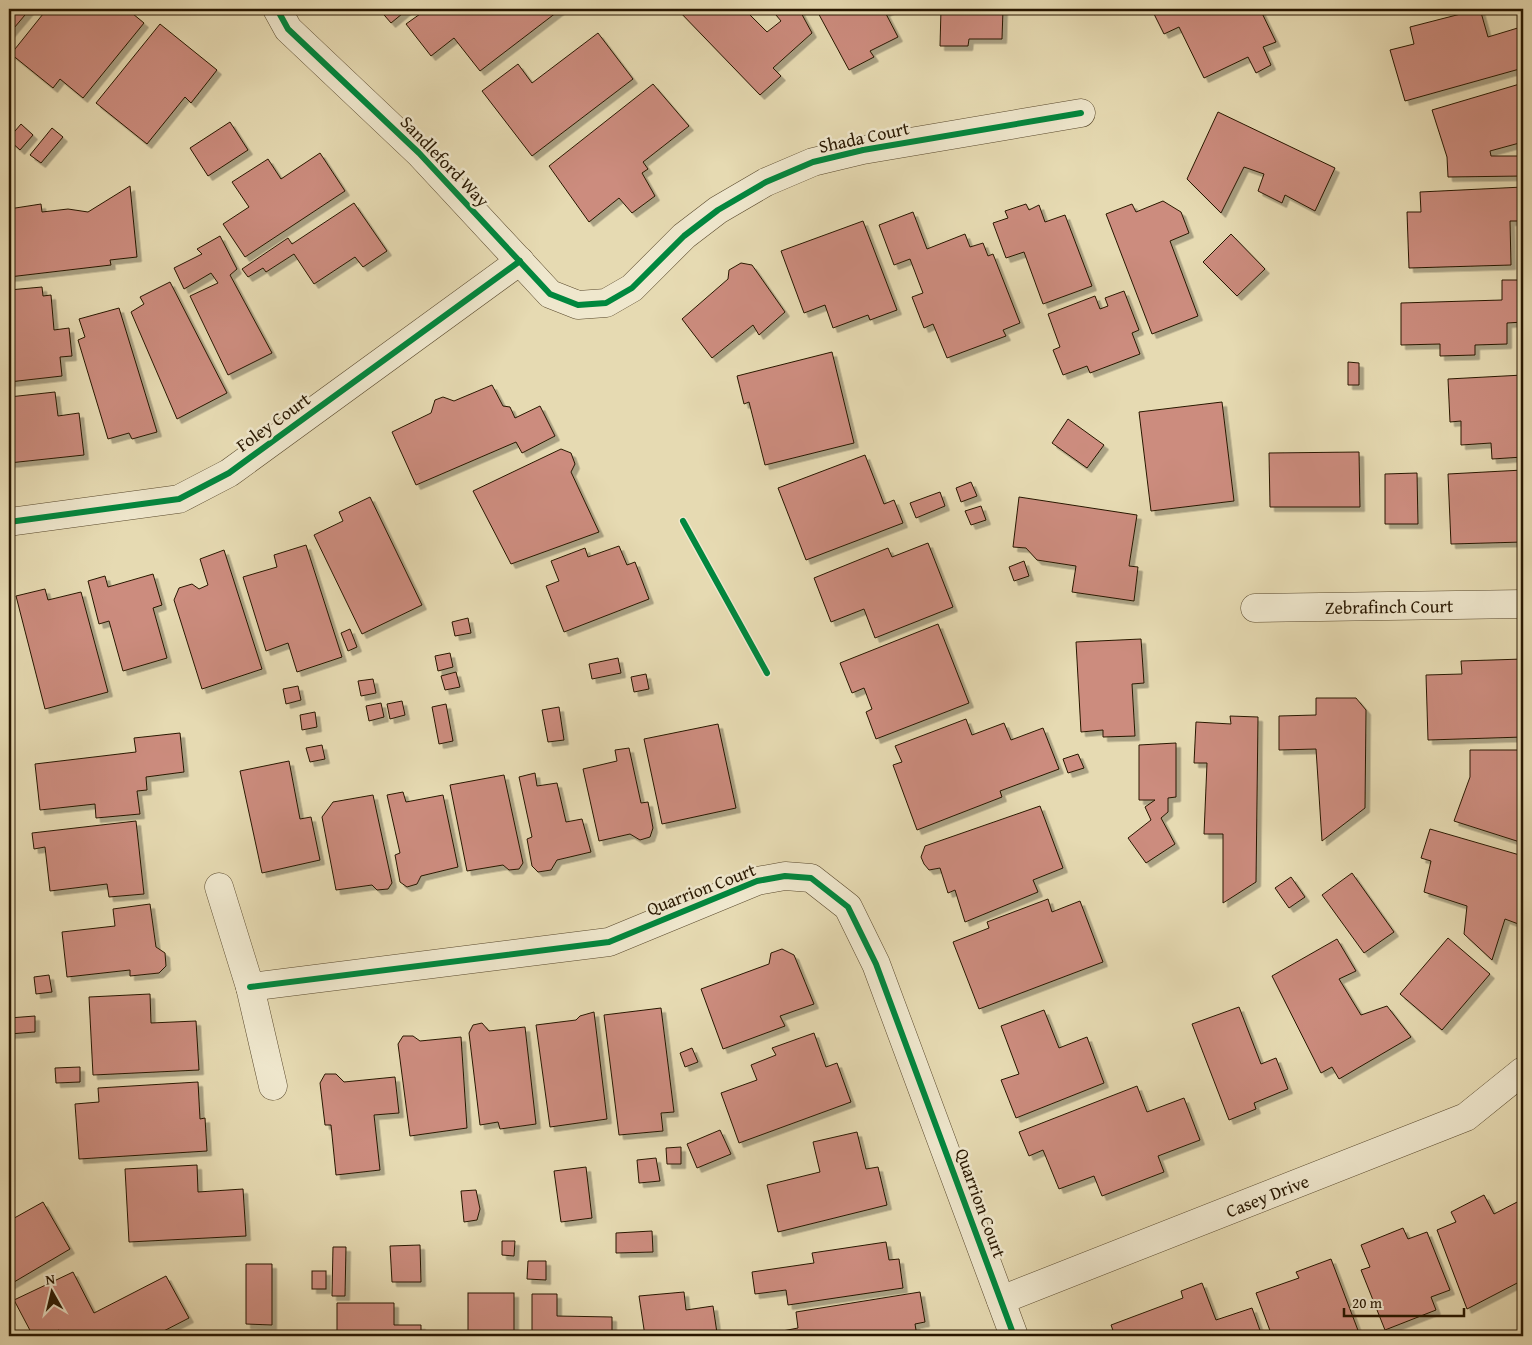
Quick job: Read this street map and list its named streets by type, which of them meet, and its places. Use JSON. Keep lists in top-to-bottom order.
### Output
{
  "streets": {
    "street": [
      "Shada Court",
      "Sandleford Way",
      "Foley Court",
      "Zebrafinch Court",
      "Quarrion Court",
      "Casey Drive"
    ]
  },
  "crossings": [
    ["Shada Court", "Sandleford Way"],
    ["Sandleford Way", "Foley Court"],
    ["Quarrion Court", "Casey Drive"]
  ],
  "scale_bar": "20 m",
  "north": "top"
}
